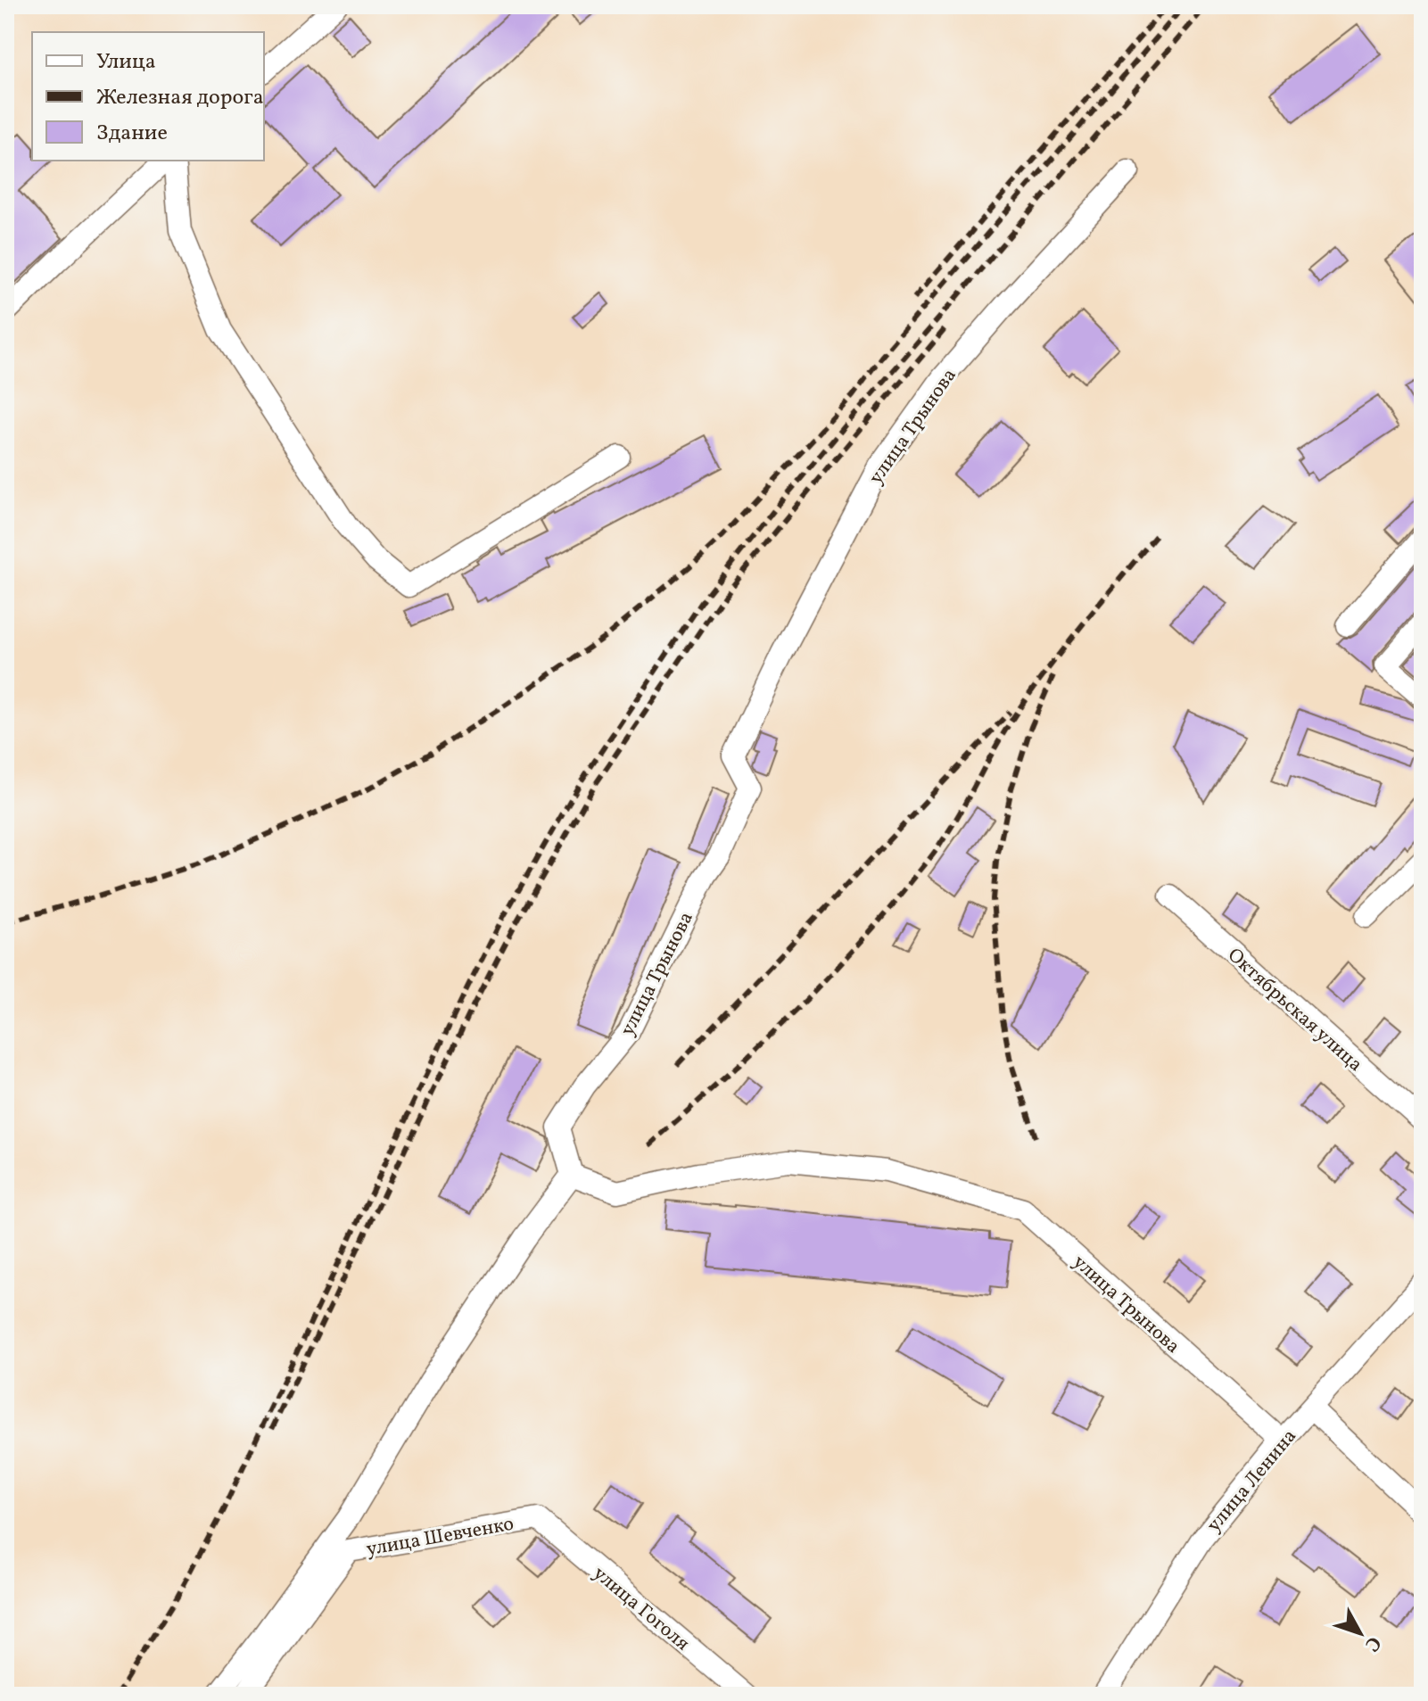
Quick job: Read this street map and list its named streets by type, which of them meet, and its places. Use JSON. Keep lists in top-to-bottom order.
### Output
{
  "streets": {
    "street": [
      "улица Трынова",
      "Октябрьская улица",
      "улица Ленина",
      "улица Шевченко",
      "улица Гоголя"
    ]
  },
  "crossings": [
    ["улица Трынова", "улица Ленина"],
    ["улица Шевченко", "улица Гоголя"]
  ],
  "legend": ["Улица", "Железная дорога", "Здание"],
  "north": "bottom right"
}
